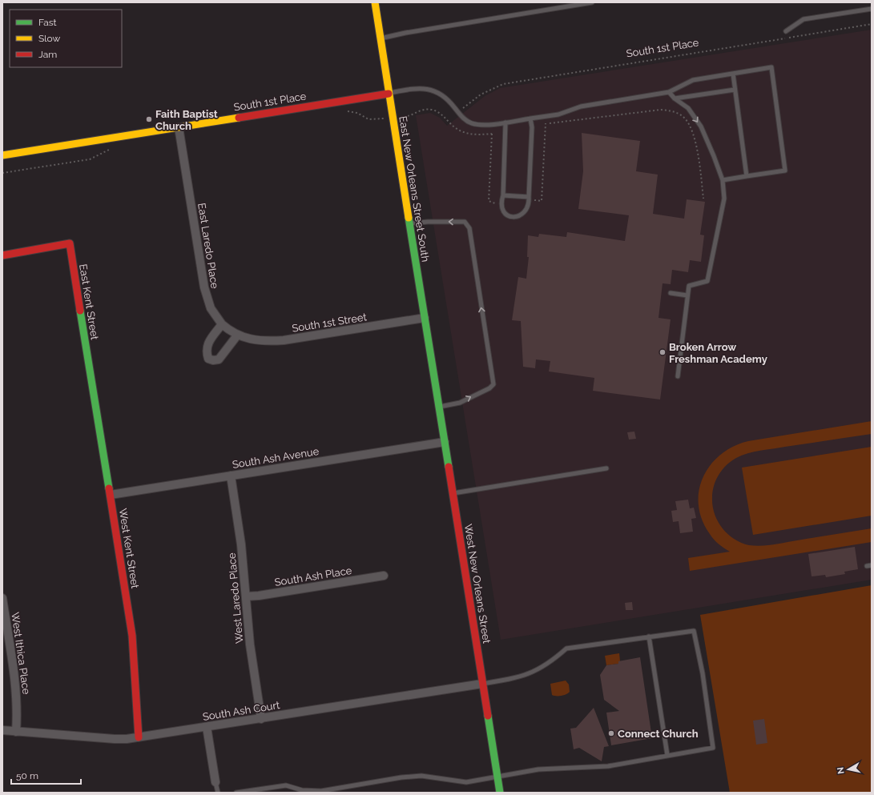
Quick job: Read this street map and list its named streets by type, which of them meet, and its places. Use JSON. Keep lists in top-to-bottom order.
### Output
{
  "streets": {
    "street": [
      "South 1st Place",
      "East New Orleans Street South",
      "East Laredo Place",
      "East Kent Street",
      "South 1st Street",
      "South Ash Avenue",
      "West Kent Street",
      "South Ash Place",
      "West New Orleans Street",
      "West Laredo Place",
      "West Ithica Place",
      "South Ash Court"
    ]
  },
  "crossings": [
    ["South 1st Place", "East New Orleans Street South"],
    ["South 1st Place", "East Laredo Place"],
    ["East New Orleans Street South", "South 1st Street"],
    ["East New Orleans Street South", "West New Orleans Street"],
    ["East Laredo Place", "South 1st Street"],
    ["East Kent Street", "West Kent Street"],
    ["South Ash Avenue", "West Kent Street"],
    ["South Ash Avenue", "West New Orleans Street"],
    ["South Ash Avenue", "West Laredo Place"],
    ["West Kent Street", "South Ash Court"],
    ["South Ash Place", "West Laredo Place"],
    ["West New Orleans Street", "South Ash Court"],
    ["West Laredo Place", "South Ash Court"],
    ["West Ithica Place", "South Ash Court"]
  ],
  "places": ["Faith Baptist Church", "Broken Arrow Freshman Academy", "Connect Church"],
  "legend": ["Fast", "Slow", "Jam"],
  "scale_bar": "50 m",
  "north": "left"
}
